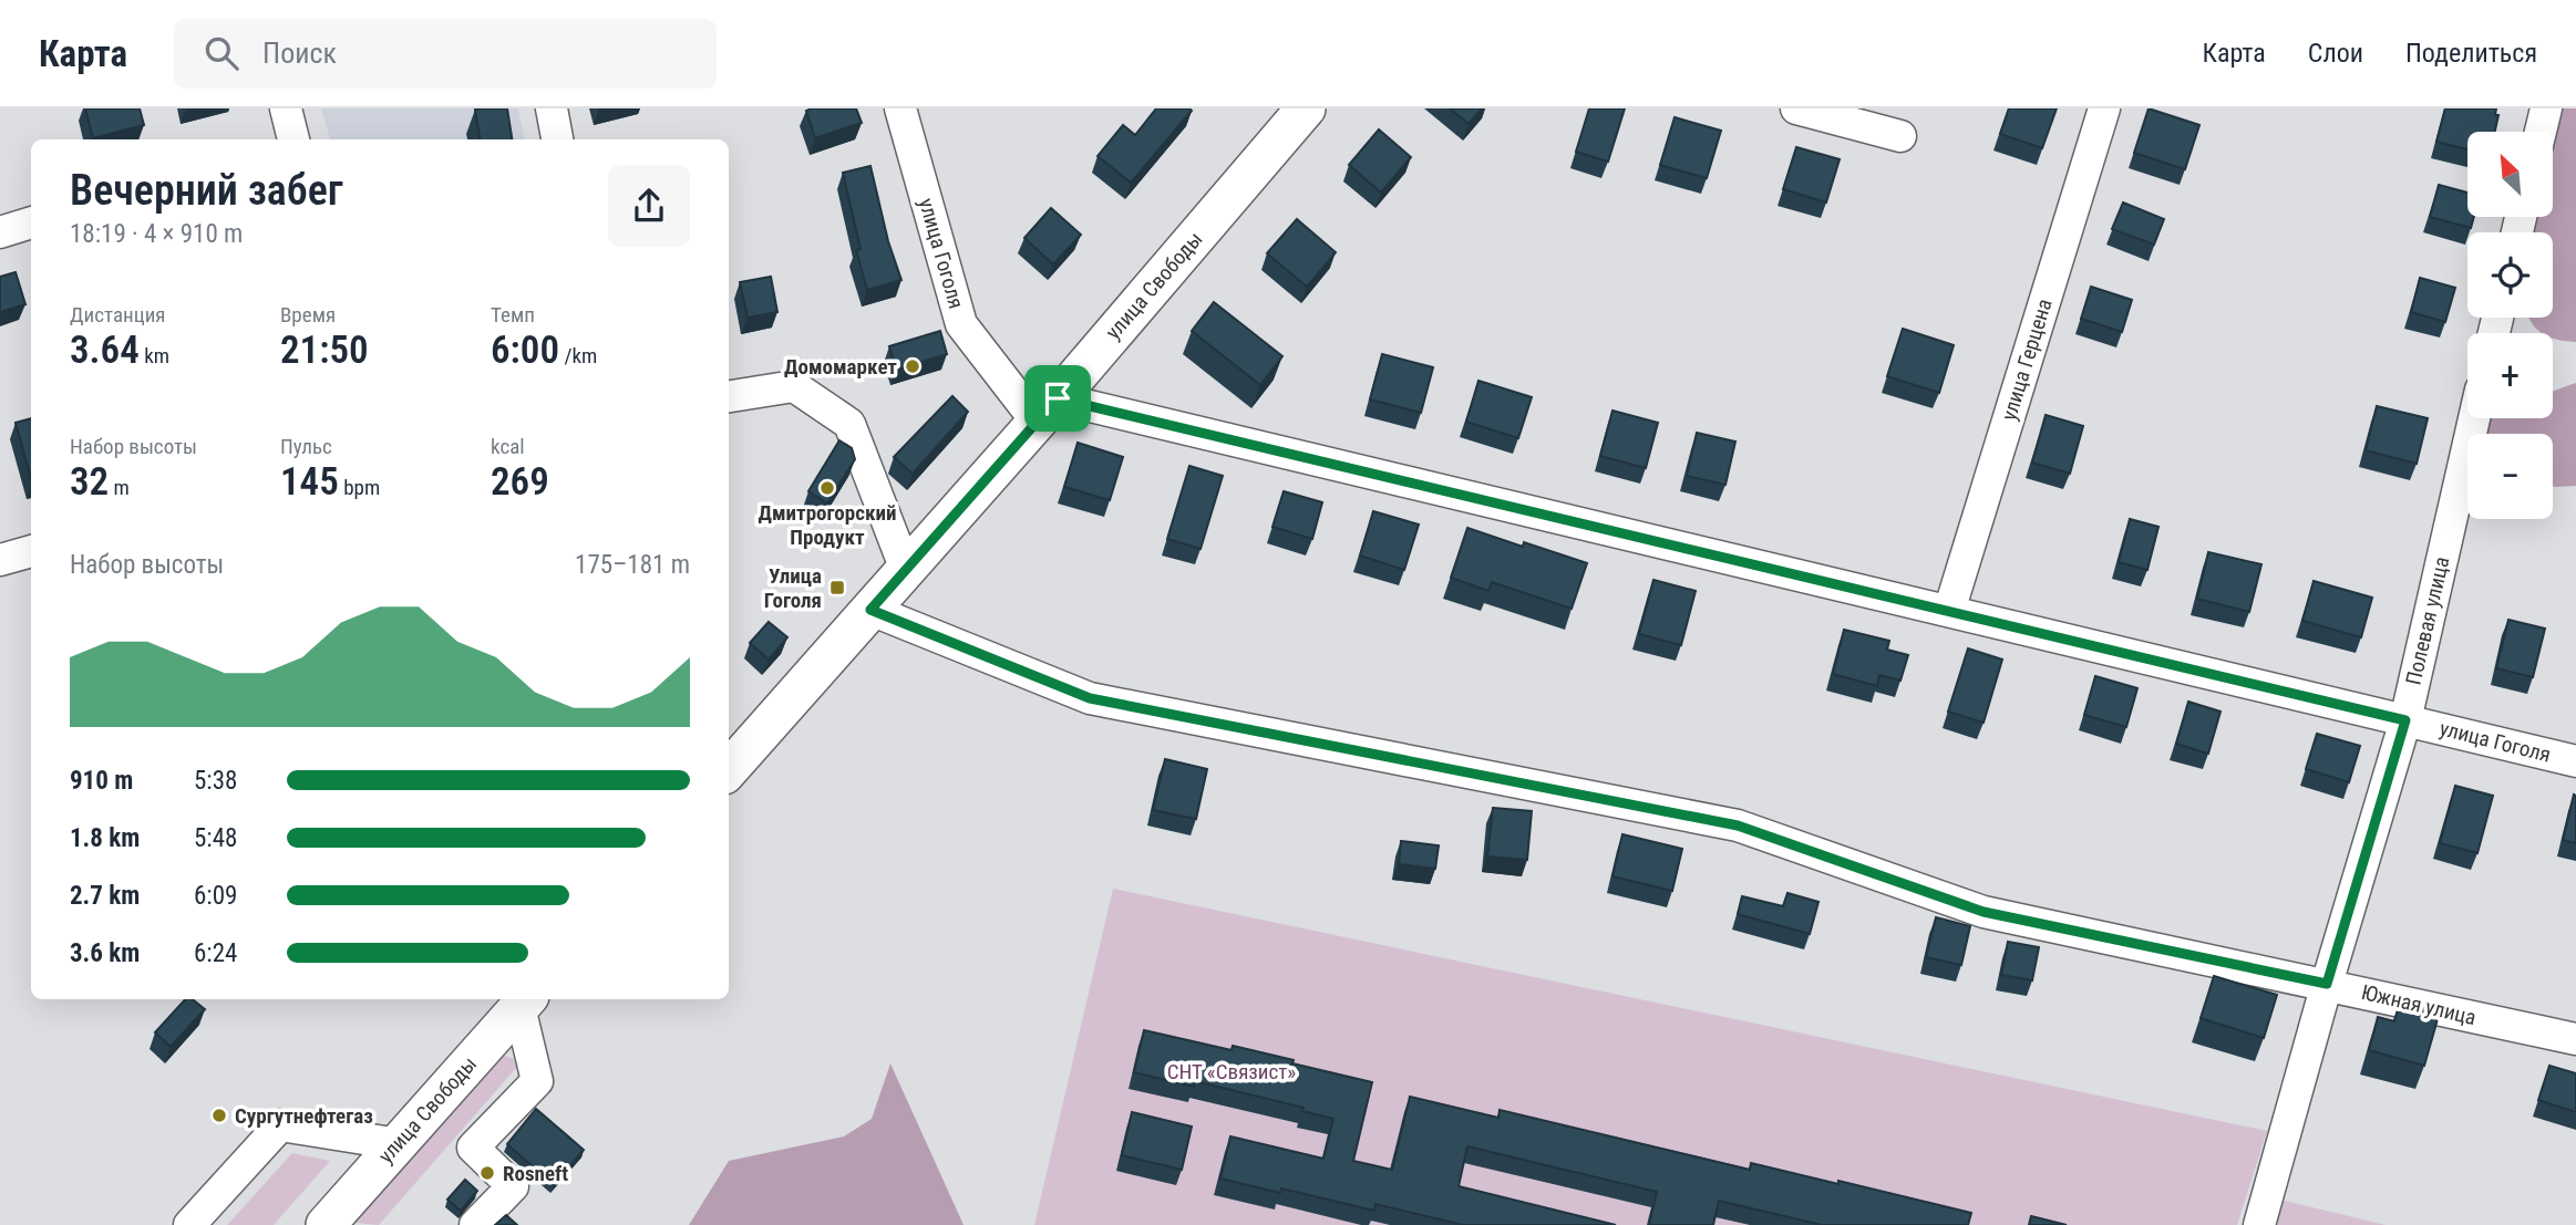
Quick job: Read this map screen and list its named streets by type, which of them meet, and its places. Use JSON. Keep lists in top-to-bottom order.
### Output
{
  "streets": {
    "main road": ["улица Свободы"],
    "street": [
      "улица Гоголя",
      "улица Герцена",
      "Полевая улица",
      "Южная улица"
    ]
  },
  "crossings": [
    ["улица Гоголя", "улица Свободы"],
    ["улица Гоголя", "улица Герцена"],
    ["улица Гоголя", "Полевая улица"],
    ["улица Свободы", "Южная улица"],
    ["Полевая улица", "Южная улица"]
  ],
  "parks": ["СНТ «Связист»"],
  "places": {
    "other": [
      "Домомаркет",
      "Дмитрогорский Продукт",
      "Сургутнефтегаз",
      "Rosneft"
    ],
    "transit": ["Улица Гоголя"]
  },
  "north": "top left",
  "page": {
    "header": "Карта",
    "search": "Поиск",
    "nav": ["Карта", "Слои", "Поделиться"],
    "map_buttons": ["+", "−"],
    "heading": ["Вечерний забег", "18:19 · 4 × 910 m"],
    "stats": [
      ["Дистанция", "3.64 km"],
      ["Время", "21:50"],
      ["Темп", "6:00 /km"],
      ["Набор высоты", "32 m"],
      ["Пульс", "145 bpm"],
      ["kcal", "269"]
    ],
    "chart": ["Набор высоты", "175–181 m"],
    "list": [
      {
        "name": "910 m",
        "note": "5:38"
      },
      {
        "name": "1.8 km",
        "note": "5:48"
      },
      {
        "name": "2.7 km",
        "note": "6:09"
      },
      {
        "name": "3.6 km",
        "note": "6:24"
      }
    ]
  }
}
